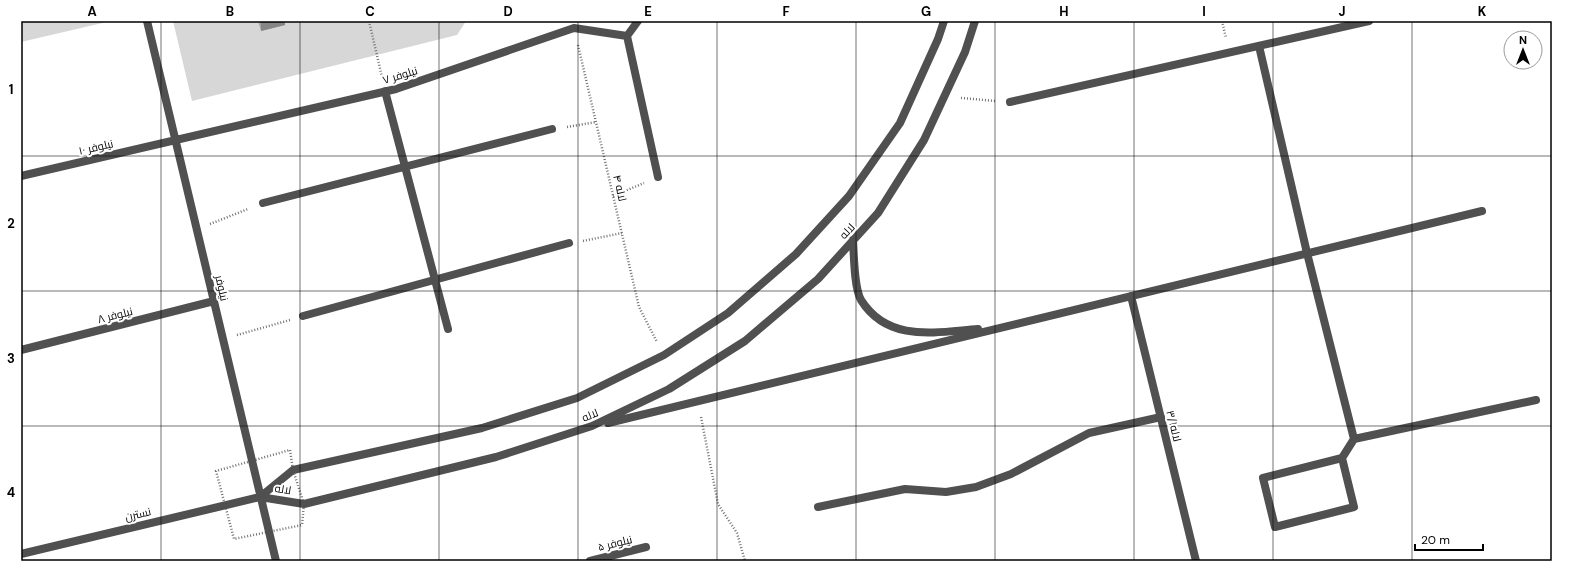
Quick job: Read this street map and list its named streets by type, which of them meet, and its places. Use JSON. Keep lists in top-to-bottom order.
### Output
{
  "streets": {
    "street": [
      "نیلوفر ۷",
      "نیلوفر ۱۰",
      "لاله",
      "نیلوفر",
      "نیلوفر ۸",
      "لاله۳/۱",
      "نسترن",
      "نیلوفر ۵"
    ],
    "path": ["لاله ۴"]
  },
  "crossings": [
    ["نیلوفر ۷", "نیلوفر ۱۰"],
    ["نیلوفر ۷", "لاله ۴"],
    ["نیلوفر ۷", "نیلوفر"],
    ["نیلوفر ۱۰", "نیلوفر"],
    ["لاله ۴", "لاله"],
    ["لاله", "نیلوفر"],
    ["لاله", "نسترن"],
    ["نیلوفر", "نیلوفر ۸"],
    ["نیلوفر", "نسترن"]
  ],
  "scale_bar": "20 m",
  "north": "top",
  "grid": {
    "columns": [
      "A",
      "B",
      "C",
      "D",
      "E",
      "F",
      "G",
      "H",
      "I",
      "J",
      "K"
    ],
    "rows": [
      "1",
      "2",
      "3",
      "4"
    ]
  }
}
